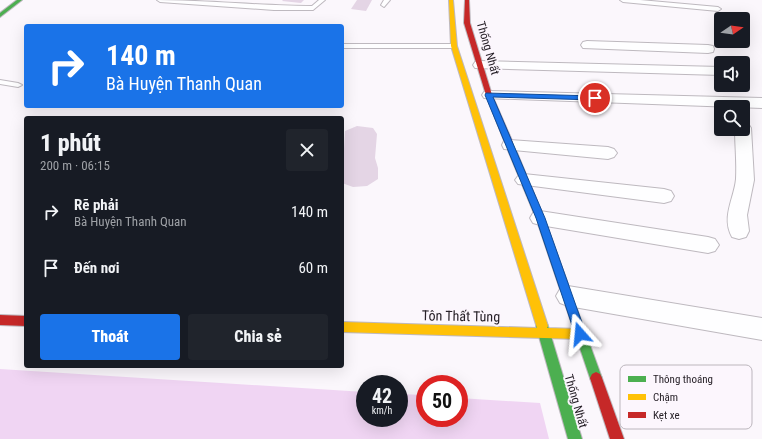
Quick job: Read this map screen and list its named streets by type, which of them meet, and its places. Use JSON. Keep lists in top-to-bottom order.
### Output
{
  "streets": {
    "main road": ["Thống Nhất", "Tôn Thất Tùng"]
  },
  "crossings": [
    ["Thống Nhất", "Tôn Thất Tùng"]
  ],
  "legend": ["Thông thoáng", "Chậm", "Kẹt xe"],
  "north": "right",
  "page": {
    "turn": ["140 m", "Bà Huyện Thanh Quan"],
    "heading": ["1 phút", "200 m · 06:15"],
    "list": [
      {
        "name": "Rẽ phải",
        "note": "Bà Huyện Thanh Quan",
        "value": "140 m"
      },
      {
        "name": "Đến nơi",
        "value": "60 m"
      }
    ],
    "buttons": ["Thoát", "Chia sẻ"],
    "speed": "42 km/h",
    "limit": "50"
  }
}
